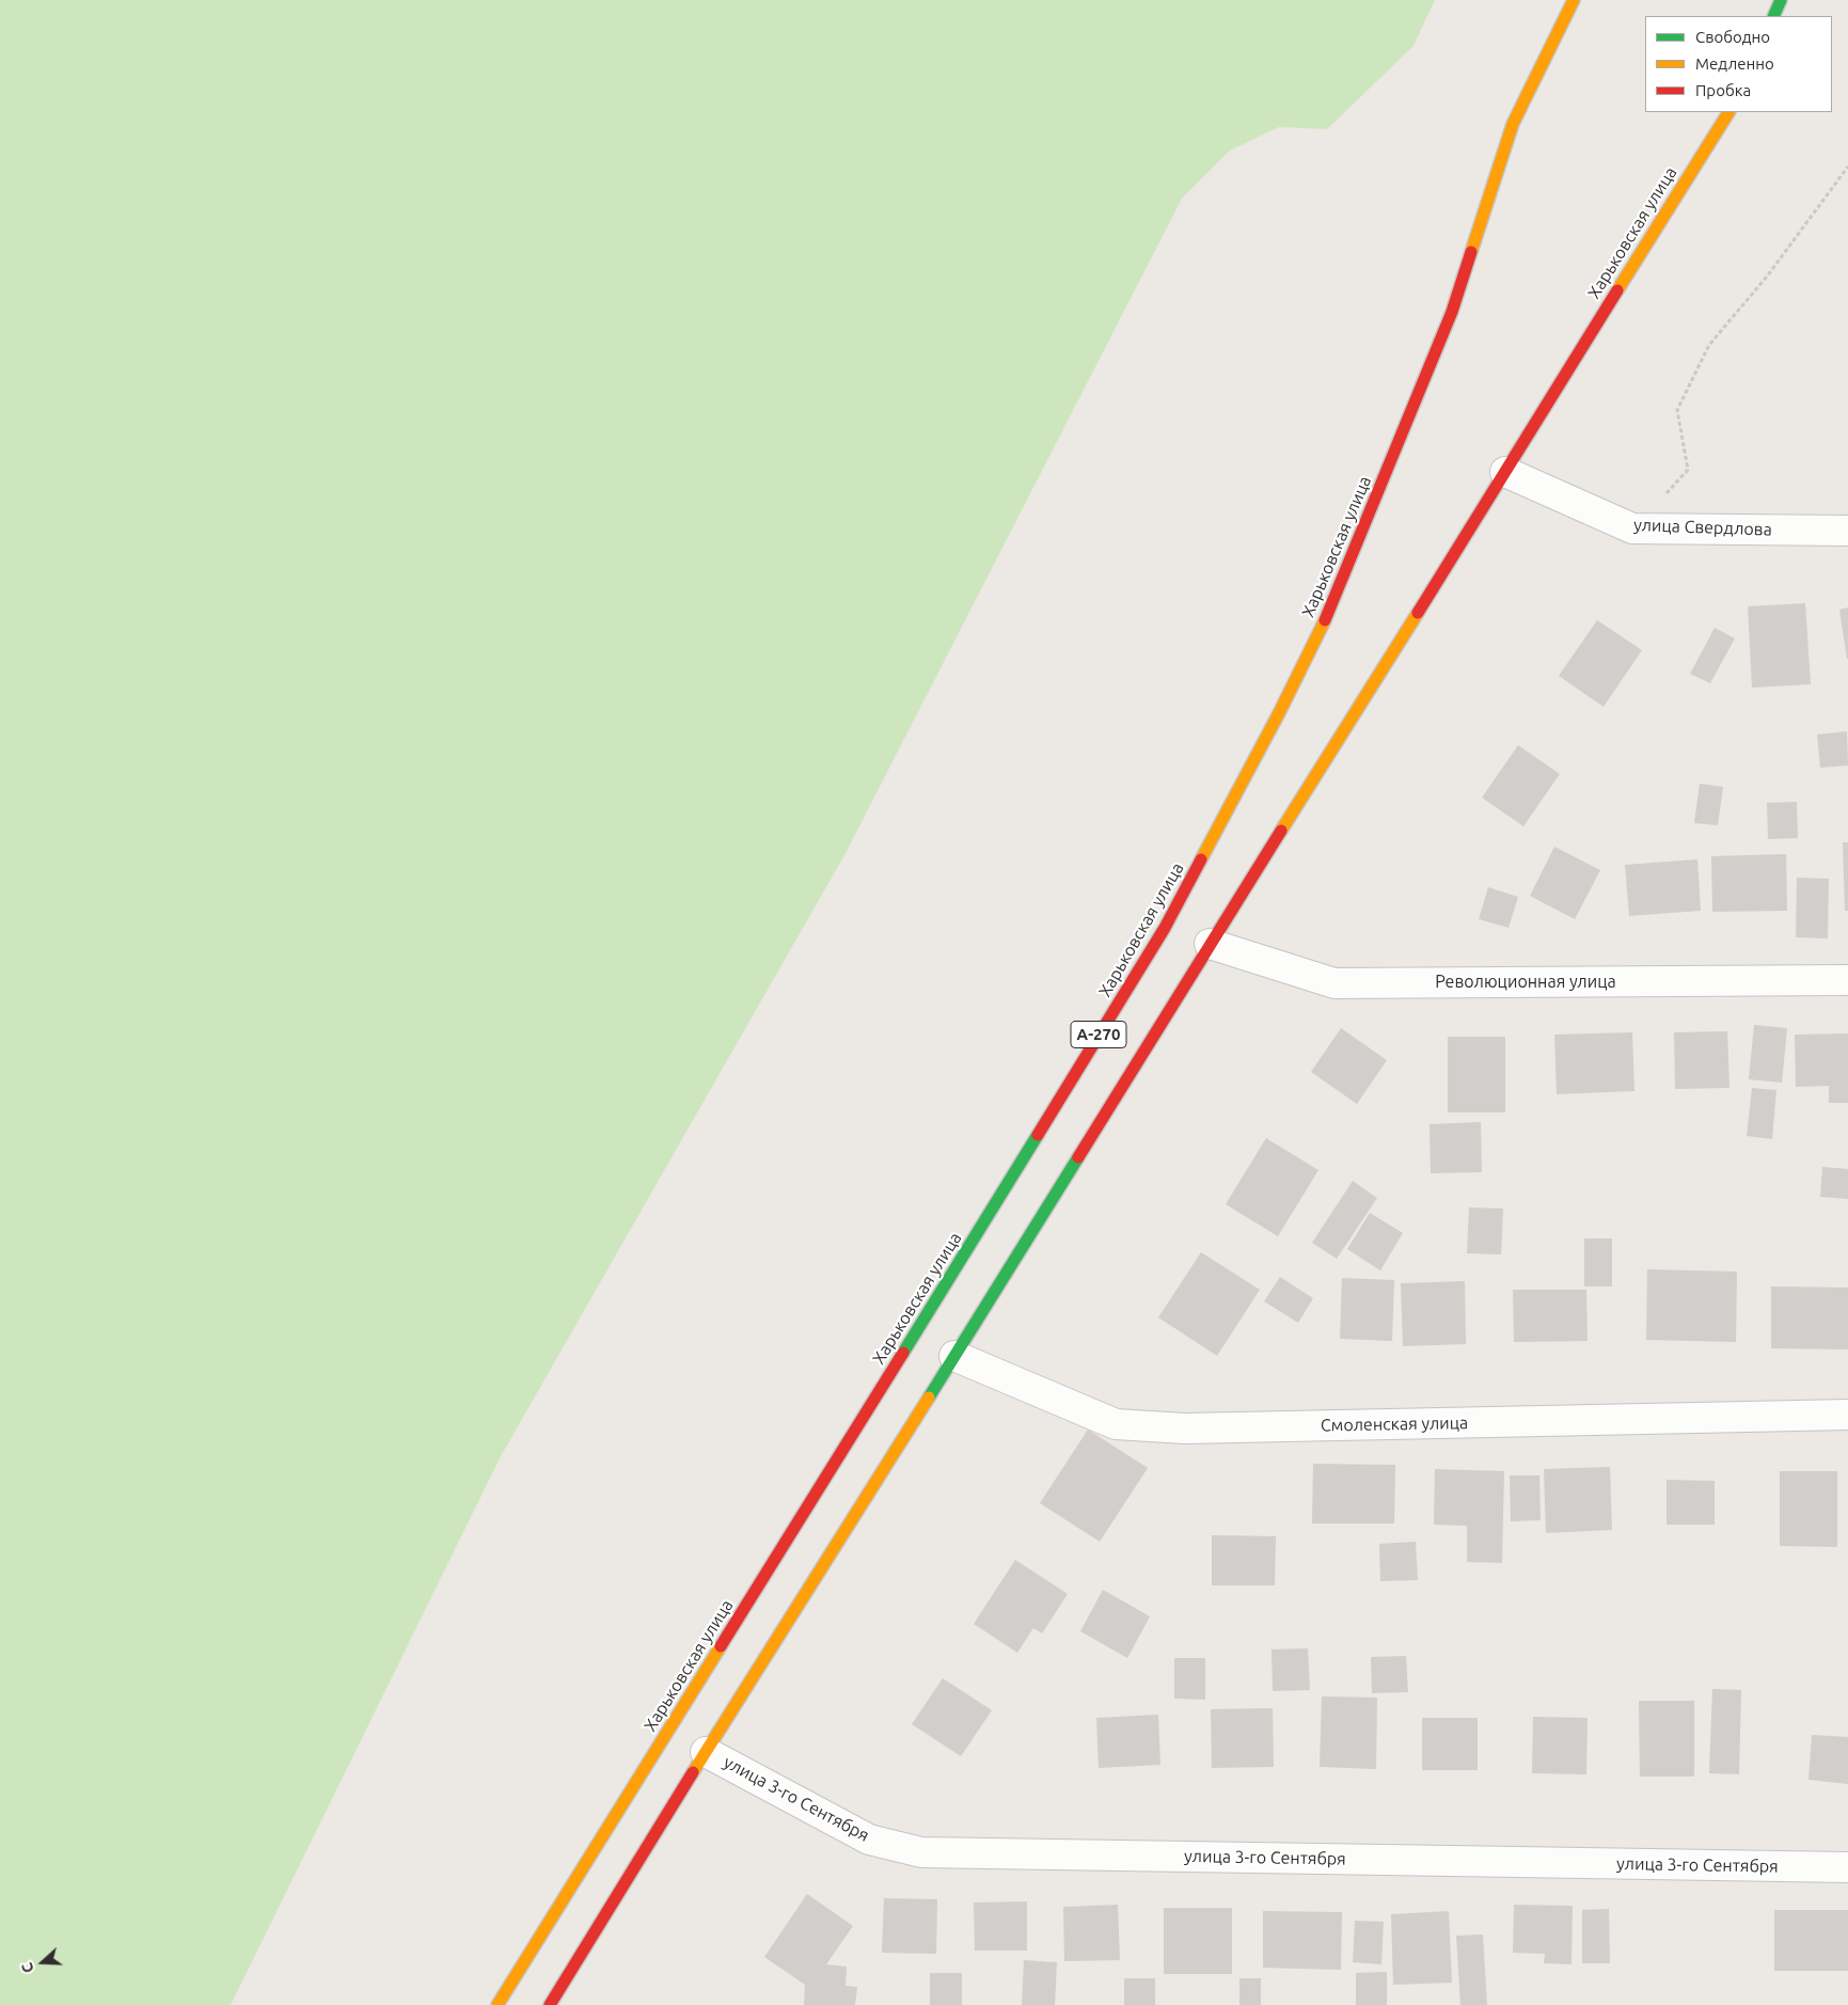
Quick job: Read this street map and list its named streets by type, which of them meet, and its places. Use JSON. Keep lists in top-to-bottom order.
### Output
{
  "streets": {
    "highway": ["Харьковская улица", "А-270"],
    "street": [
      "улица Свердлова",
      "Революционная улица",
      "Смоленская улица",
      "улица 3-го Сентября"
    ]
  },
  "crossings": [
    ["Харьковская улица", "улица Свердлова"],
    ["Харьковская улица", "Революционная улица"],
    ["Харьковская улица", "Смоленская улица"],
    ["Харьковская улица", "улица 3-го Сентября"]
  ],
  "legend": ["Свободно", "Медленно", "Пробка"],
  "north": "left"
}
